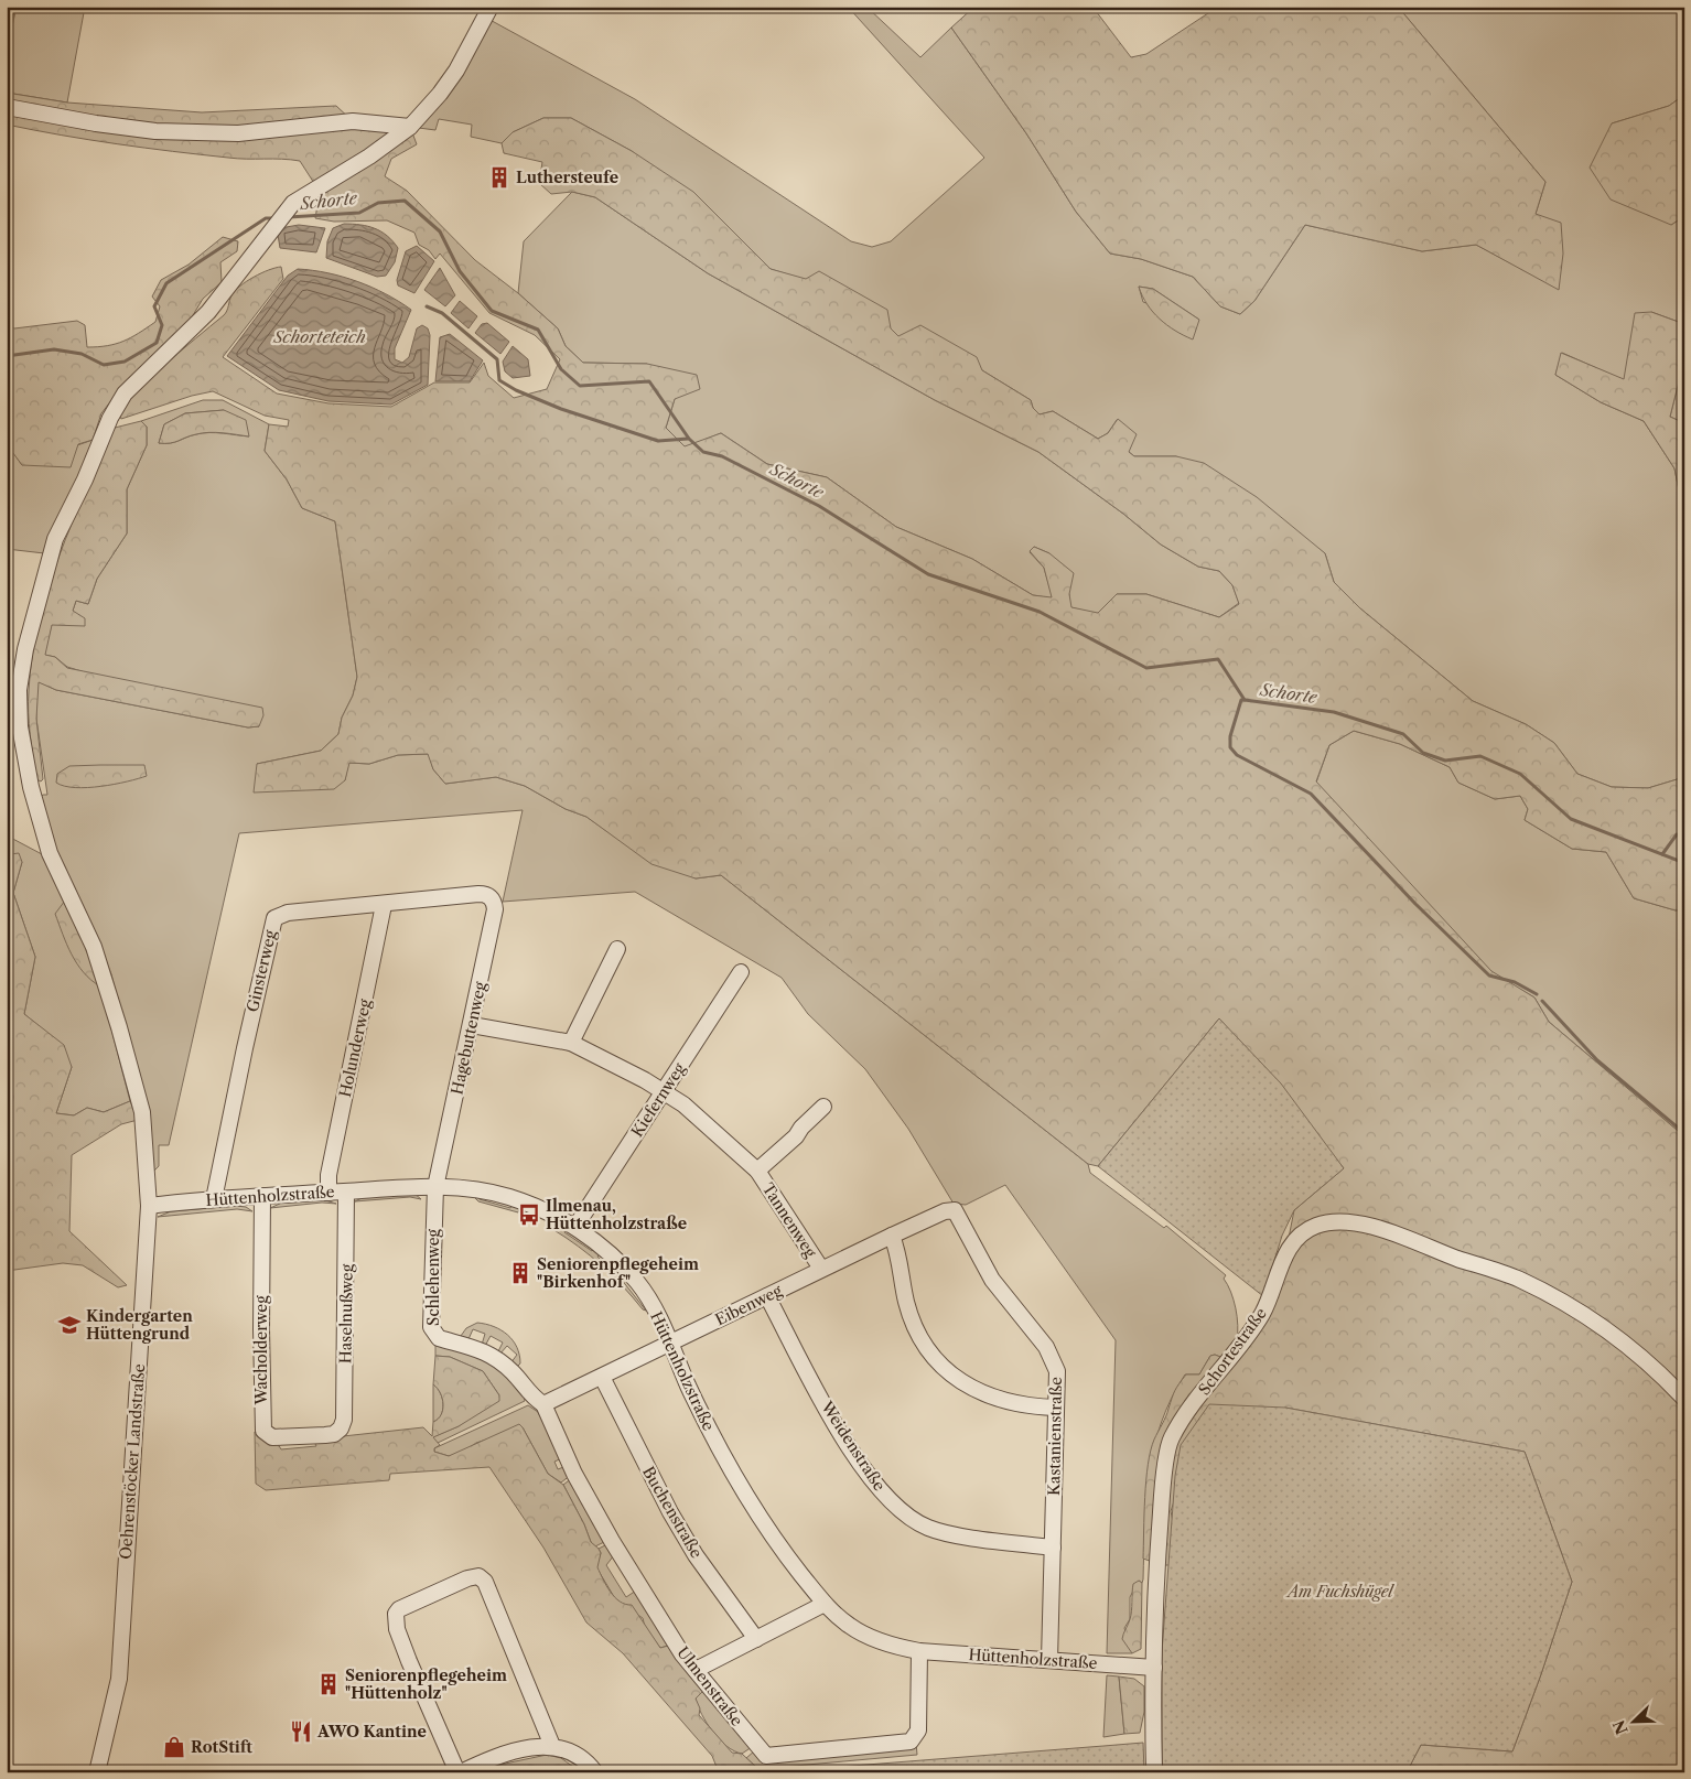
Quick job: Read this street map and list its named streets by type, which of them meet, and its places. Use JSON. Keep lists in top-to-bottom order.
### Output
{
  "streets": {
    "street": [
      "Ginsterweg",
      "Hagebuttenweg",
      "Holunderweg",
      "Kiefernweg",
      "Hüttenholzstraße",
      "Tannenweg",
      "Schlehenweg",
      "Eibenweg",
      "Haselnußweg",
      "Wacholderweg",
      "Schortestraße",
      "Kastanienstraße",
      "Weidenstraße",
      "Oehrenstöcker Landstraße",
      "Buchenstraße",
      "Ulmenstraße"
    ]
  },
  "crossings": [
    ["Ginsterweg", "Hagebuttenweg"],
    ["Ginsterweg", "Holunderweg"],
    ["Ginsterweg", "Hüttenholzstraße"],
    ["Hagebuttenweg", "Hüttenholzstraße"],
    ["Hagebuttenweg", "Tannenweg"],
    ["Hagebuttenweg", "Schlehenweg"],
    ["Holunderweg", "Hüttenholzstraße"],
    ["Kiefernweg", "Hüttenholzstraße"],
    ["Kiefernweg", "Tannenweg"],
    ["Hüttenholzstraße", "Schlehenweg"],
    ["Hüttenholzstraße", "Eibenweg"],
    ["Hüttenholzstraße", "Haselnußweg"],
    ["Hüttenholzstraße", "Wacholderweg"],
    ["Hüttenholzstraße", "Schortestraße"],
    ["Hüttenholzstraße", "Kastanienstraße"],
    ["Hüttenholzstraße", "Oehrenstöcker Landstraße"],
    ["Hüttenholzstraße", "Ulmenstraße"],
    ["Tannenweg", "Eibenweg"],
    ["Schlehenweg", "Eibenweg"],
    ["Schlehenweg", "Ulmenstraße"],
    ["Eibenweg", "Kastanienstraße"],
    ["Eibenweg", "Weidenstraße"],
    ["Eibenweg", "Buchenstraße"],
    ["Eibenweg", "Ulmenstraße"],
    ["Haselnußweg", "Wacholderweg"],
    ["Kastanienstraße", "Weidenstraße"]
  ],
  "water": ["Schorte", "Schorteteich"],
  "parks": ["Am Fuchshügel"],
  "places": {
    "building": ["Luthersteufe", "Seniorenpflegeheim \"Birkenhof\"", "Seniorenpflegeheim \"Hüttenholz\""],
    "bus stop": ["Ilmenau, Hüttenholzstraße"],
    "school or university": ["Kindergarten Hüttengrund"],
    "restaurant": ["AWO Kantine"],
    "shop": ["RotStift"]
  },
  "north": "bottom left"
}
